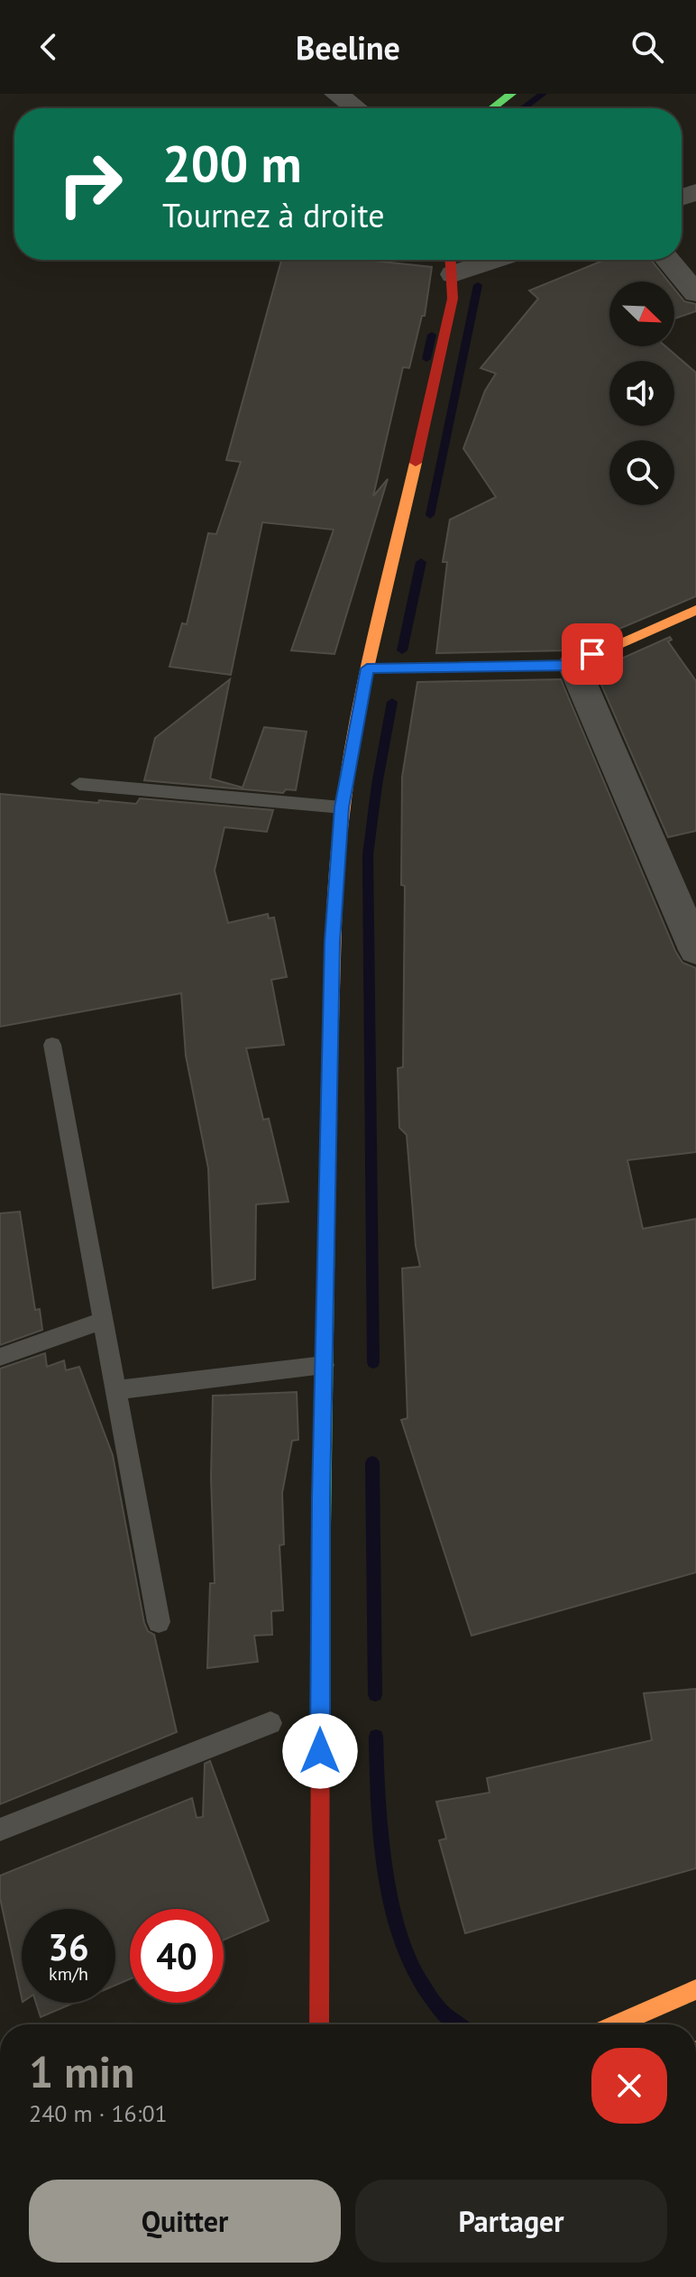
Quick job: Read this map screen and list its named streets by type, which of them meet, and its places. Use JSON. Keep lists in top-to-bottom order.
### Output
{
  "north": "bottom right",
  "page": {
    "header": "Beeline",
    "turn": ["200 m", "Tournez à droite"],
    "speed": "36 km/h",
    "limit": "40",
    "heading": ["1 min", "240 m · 16:01"],
    "buttons": ["Quitter", "Partager"]
  }
}
